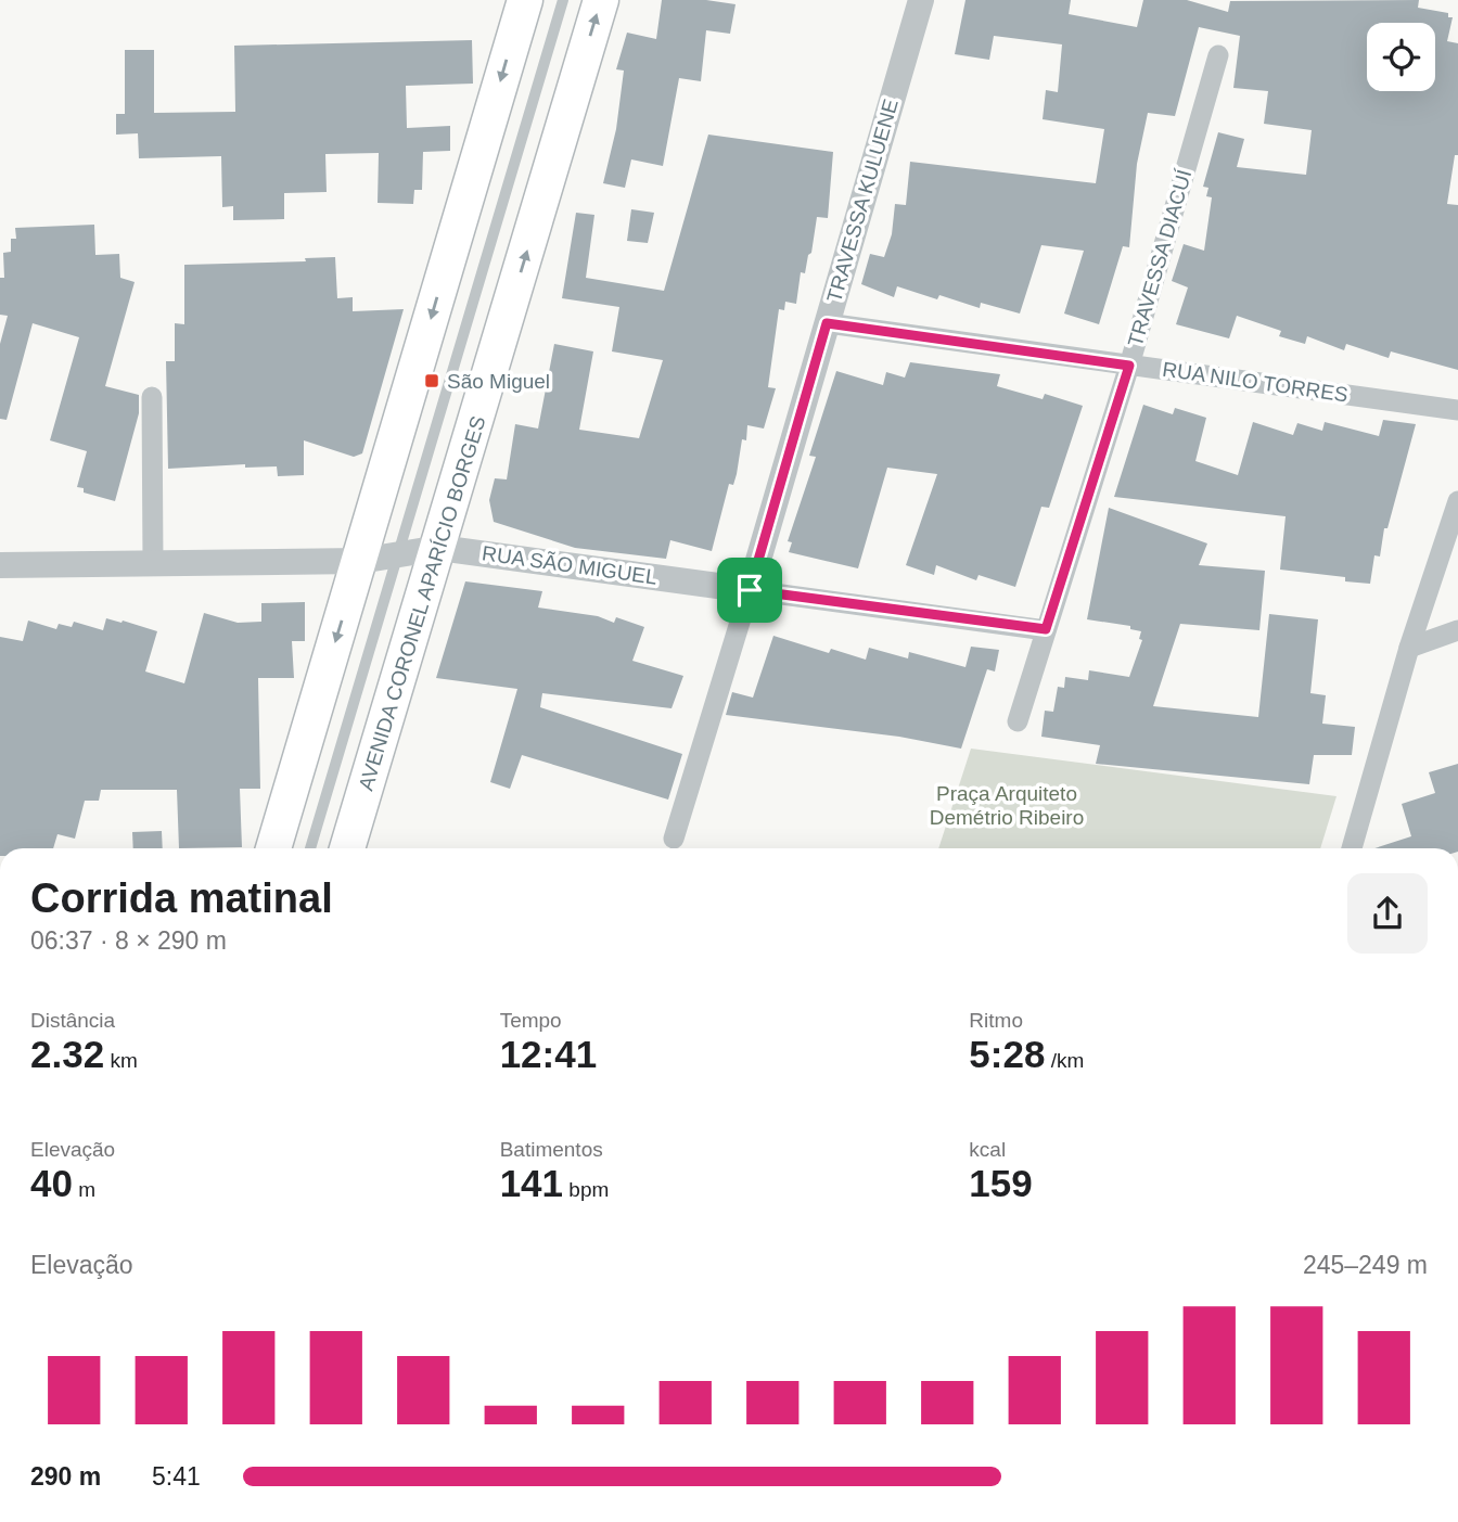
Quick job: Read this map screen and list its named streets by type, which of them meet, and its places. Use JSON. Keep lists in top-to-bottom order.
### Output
{
  "streets": {
    "main road": ["AVENIDA CORONEL APARÍCIO BORGES"],
    "street": [
      "TRAVESSA KULUENE",
      "TRAVESSA DIACUÍ",
      "RUA NILO TORRES",
      "RUA SÃO MIGUEL"
    ]
  },
  "crossings": [
    ["TRAVESSA KULUENE", "RUA NILO TORRES"],
    ["TRAVESSA KULUENE", "RUA SÃO MIGUEL"],
    ["TRAVESSA DIACUÍ", "RUA NILO TORRES"],
    ["TRAVESSA DIACUÍ", "RUA SÃO MIGUEL"],
    ["RUA SÃO MIGUEL", "AVENIDA CORONEL APARÍCIO BORGES"]
  ],
  "parks": ["Praça Arquiteto Demétrio Ribeiro"],
  "places": {
    "transit": ["São Miguel"]
  },
  "page": {
    "heading": ["Corrida matinal", "06:37 · 8 × 290 m"],
    "stats": [
      ["Distância", "2.32 km"],
      ["Tempo", "12:41"],
      ["Ritmo", "5:28 /km"],
      ["Elevação", "40 m"],
      ["Batimentos", "141 bpm"],
      ["kcal", "159"]
    ],
    "chart": ["Elevação", "245–249 m"],
    "list": [
      {
        "name": "290 m",
        "note": "5:41"
      }
    ]
  }
}
